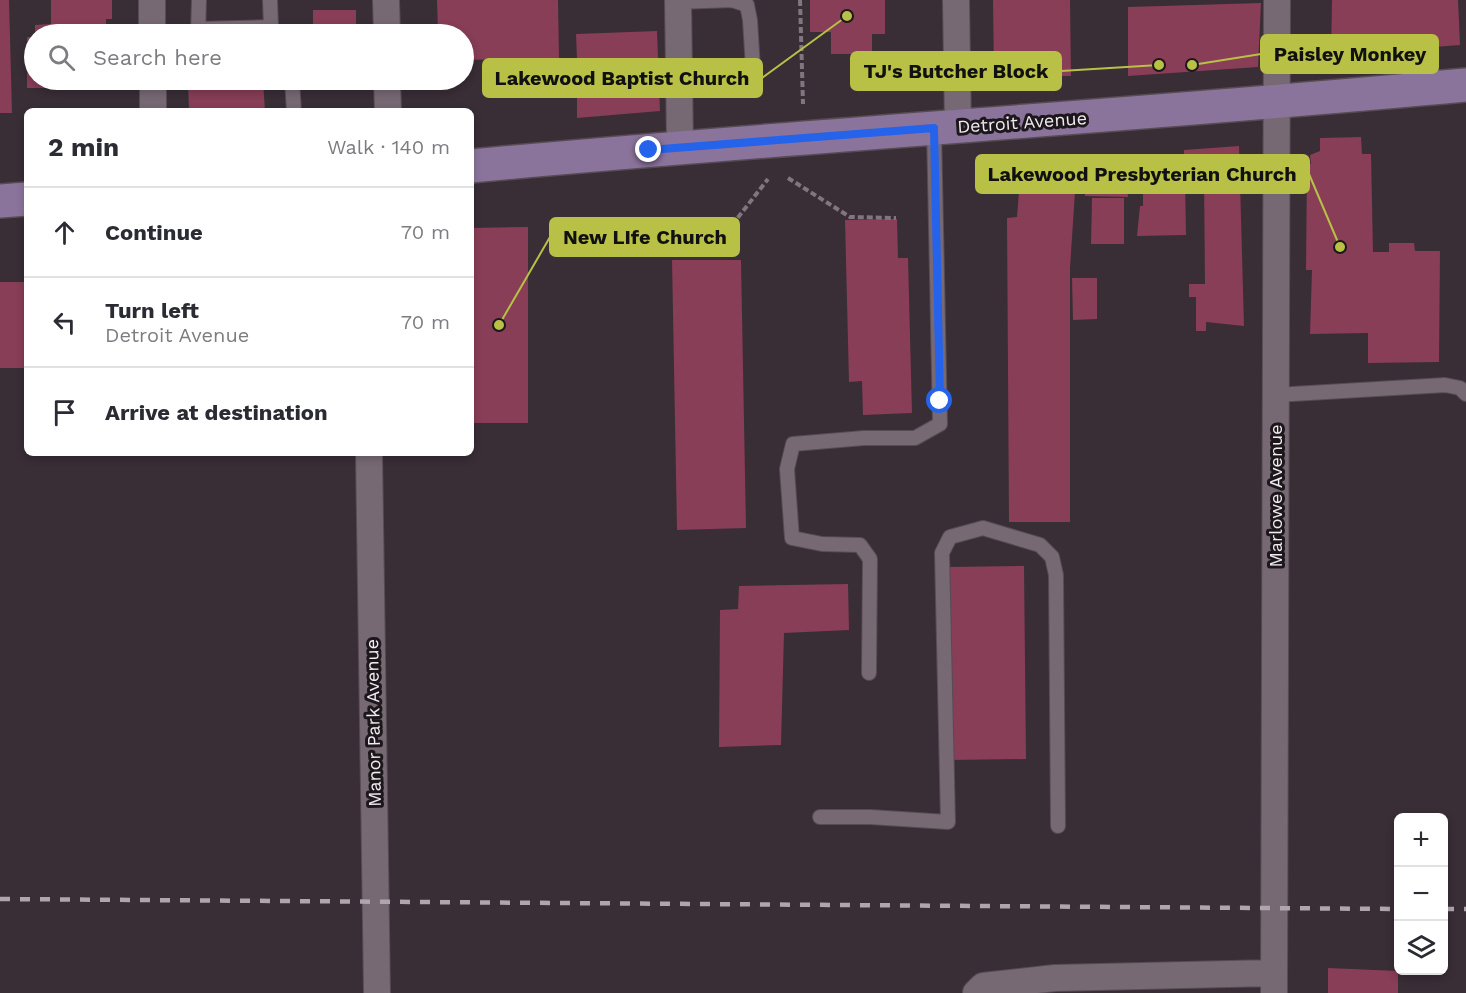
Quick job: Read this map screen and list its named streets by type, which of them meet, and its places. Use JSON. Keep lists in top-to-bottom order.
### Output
{
  "streets": {
    "main road": ["Detroit Avenue"],
    "street": ["Marlowe Avenue", "Manor Park Avenue"]
  },
  "crossings": [
    ["Detroit Avenue", "Marlowe Avenue"]
  ],
  "places": [
    "Lakewood Baptist Church",
    "TJ's Butcher Block",
    "Paisley Monkey",
    "Lakewood Presbyterian Church",
    "New LIfe Church"
  ],
  "page": {
    "search": "Search here",
    "heading": ["2 min", "Walk · 140 m"],
    "list": [
      ["Continue", "70 m"],
      ["Turn left", "Detroit Avenue", "70 m"],
      "Arrive at destination"
    ],
    "map_buttons": ["+", "−"]
  }
}
